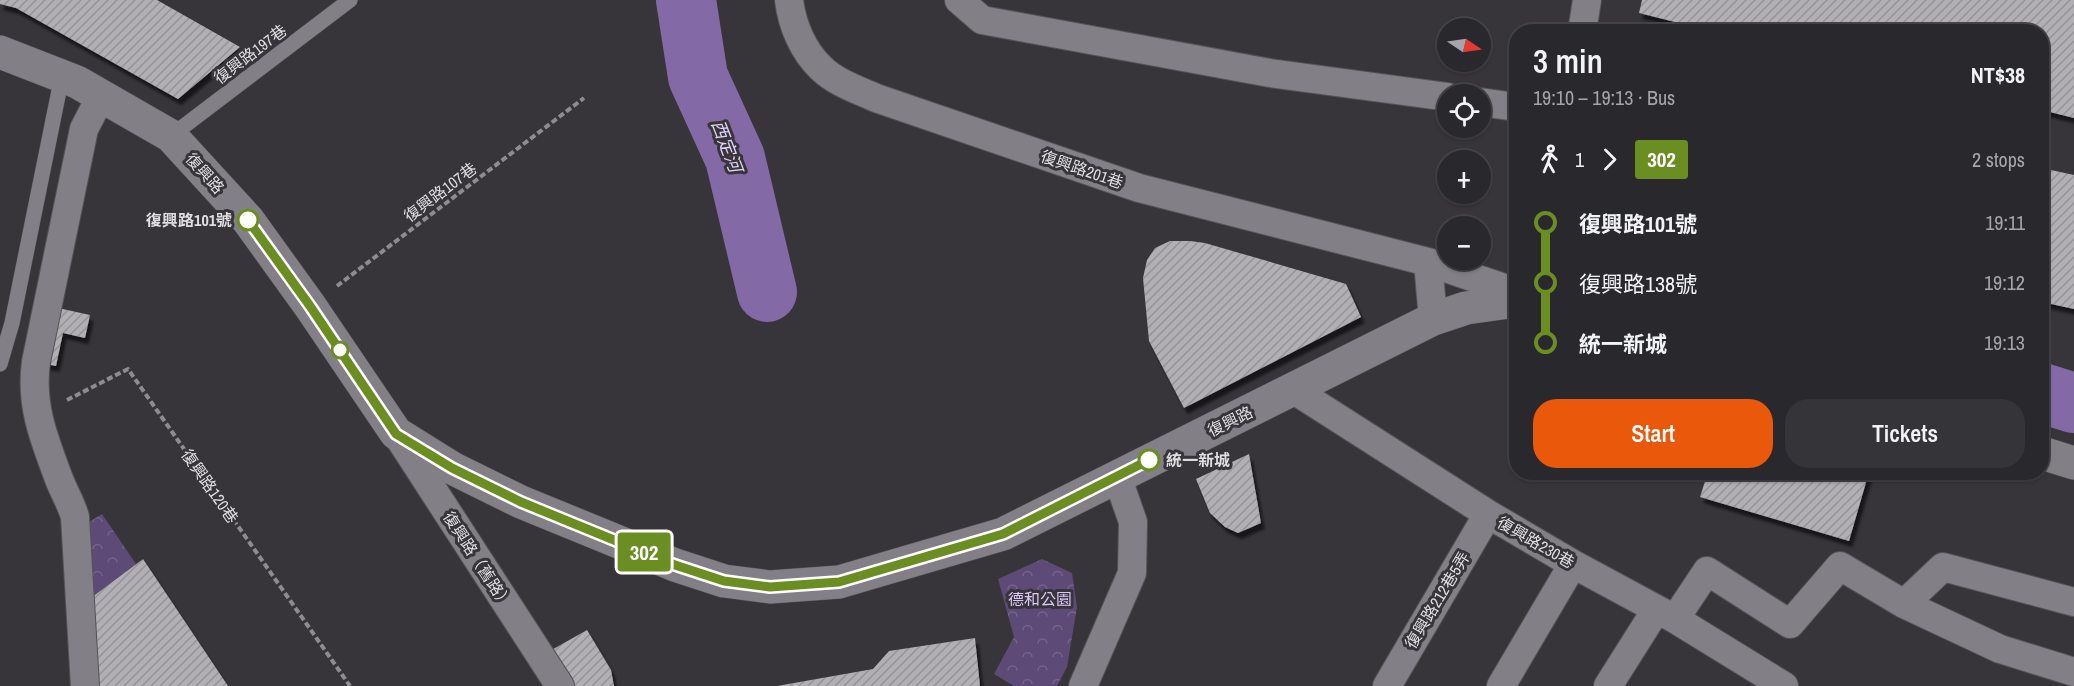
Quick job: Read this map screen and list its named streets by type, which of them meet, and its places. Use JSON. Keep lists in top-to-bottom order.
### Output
{
  "streets": {
    "street": [
      "復興路201巷",
      "復興路",
      "復興路230巷",
      "復興路（舊路）",
      "復興路212巷5弄"
    ],
    "lane": ["復興路197巷"],
    "path": ["復興路107巷", "復興路120巷"]
  },
  "crossings": [
    ["復興路197巷", "復興路"],
    ["復興路", "復興路107巷"],
    ["復興路", "復興路230巷"],
    ["復興路", "復興路（舊路）"],
    ["復興路230巷", "復興路212巷5弄"]
  ],
  "water": ["西定河"],
  "parks": ["德和公園"],
  "places": ["復興路101號", "統一新城"],
  "lines": ["bus line 302"],
  "north": "right",
  "page": {
    "on_map": "302",
    "map_buttons": ["+", "−"],
    "heading": ["3 min", "19:10 – 19:13 · Bus", "NT$38"],
    "legs": ["1", "302", "2 stops"],
    "list": [
      {
        "name": "復興路101號",
        "value": "19:11"
      },
      {
        "name": "復興路138號",
        "value": "19:12"
      },
      {
        "name": "統一新城",
        "value": "19:13"
      }
    ],
    "buttons": ["Start", "Tickets"]
  }
}
